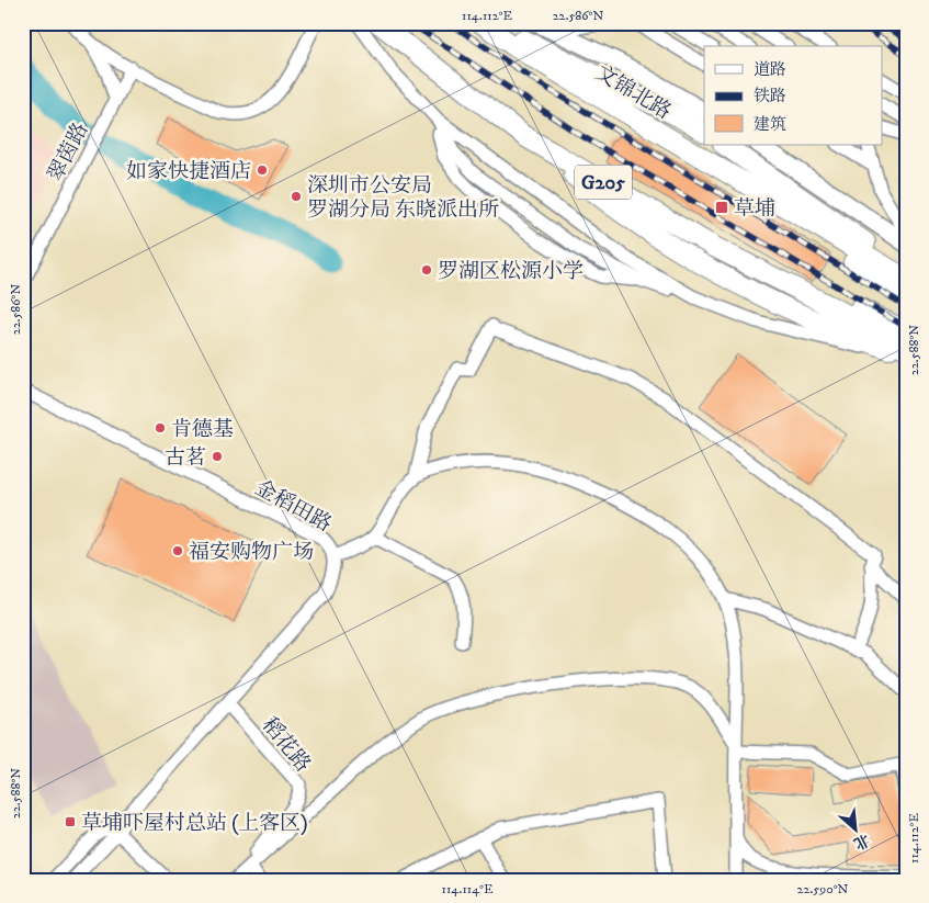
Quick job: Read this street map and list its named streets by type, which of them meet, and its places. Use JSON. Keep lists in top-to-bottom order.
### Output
{
  "streets": {
    "highway": ["文锦北路", "G205"],
    "street": ["翠茵路", "金稻田路", "稻花路"]
  },
  "crossings": [
    ["金稻田路", "稻花路"]
  ],
  "places": {
    "other": [
      "如家快捷酒店",
      "深圳市公安局 罗湖分局 东晓派出所",
      "罗湖区松源小学",
      "肯德基",
      "古茗",
      "福安购物广场"
    ],
    "transit": ["草埔", "草埔吓屋村总站 (上客区)"]
  },
  "legend": ["道路", "铁路", "建筑"],
  "north": "bottom right",
  "coordinates": [
    "114.112°E",
    "22.586°N",
    "22.588°N",
    "114.114°E",
    "22.590°N"
  ]
}
